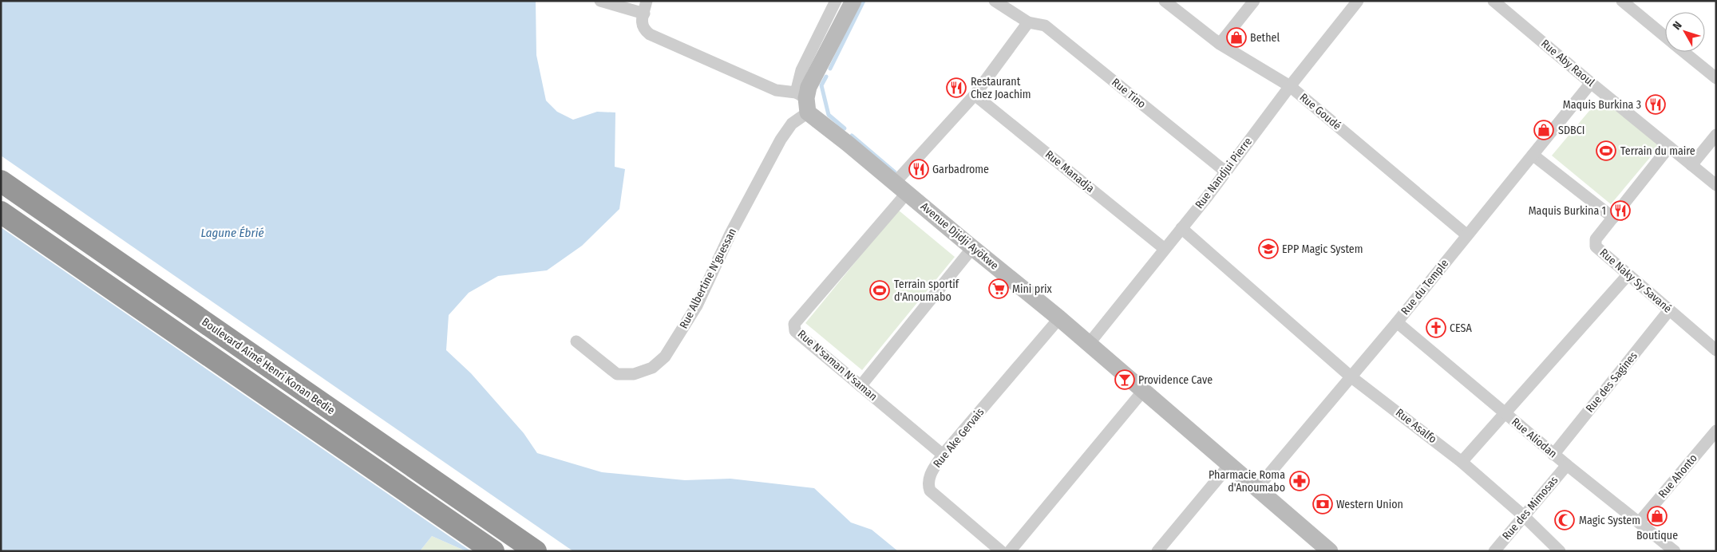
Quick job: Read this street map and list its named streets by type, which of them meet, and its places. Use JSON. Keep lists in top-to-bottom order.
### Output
{
  "streets": {
    "highway": ["Boulevard Aimé Henri Konan Bedie"],
    "street": [
      "Rue Aby Raoul",
      "Rue Tino",
      "Rue Goudé",
      "Rue Manadja",
      "Rue Nandjui Pierre",
      "Avenue Djidji Ayökwe",
      "Rue Albertine N'guessan",
      "Rue Naky Sy Savané",
      "Rue du Temple",
      "Rue N'saman N'saman",
      "Rue des Sagines",
      "Rue Asalfo",
      "Rue Ake Gervais",
      "Rue Aliodan",
      "Rue Ahonto",
      "Rue des Mimosas"
    ]
  },
  "crossings": [
    ["Rue Aby Raoul", "Rue Naky Sy Savané"],
    ["Rue Aby Raoul", "Rue du Temple"],
    ["Rue Tino", "Rue Nandjui Pierre"],
    ["Rue Goudé", "Rue Nandjui Pierre"],
    ["Rue Goudé", "Rue du Temple"],
    ["Rue Manadja", "Rue Nandjui Pierre"],
    ["Rue Nandjui Pierre", "Avenue Djidji Ayökwe"],
    ["Rue Nandjui Pierre", "Rue Asalfo"],
    ["Avenue Djidji Ayökwe", "Rue Albertine N'guessan"],
    ["Avenue Djidji Ayökwe", "Rue du Temple"],
    ["Avenue Djidji Ayökwe", "Rue N'saman N'saman"],
    ["Avenue Djidji Ayökwe", "Rue Ake Gervais"],
    ["Rue Naky Sy Savané", "Rue des Sagines"],
    ["Rue du Temple", "Rue Asalfo"],
    ["Rue du Temple", "Rue Aliodan"],
    ["Rue N'saman N'saman", "Rue Ake Gervais"],
    ["Rue des Sagines", "Rue Aliodan"],
    ["Rue Asalfo", "Rue des Mimosas"],
    ["Rue Aliodan", "Rue Ahonto"],
    ["Rue Aliodan", "Rue des Mimosas"]
  ],
  "water": ["Lagune Ébrié"],
  "places": {
    "shop": ["Bethel", "SDBCI", "Boutique"],
    "restaurant": [
      "Restaurant Chez Joachim",
      "Maquis Burkina 3",
      "Garbadrome",
      "Maquis Burkina 1"
    ],
    "sports": ["Terrain du maire", "Terrain sportif d'Anoumabo"],
    "school or university": ["EPP Magic System"],
    "supermarket": ["Mini prix"],
    "church": ["CESA"],
    "bar": ["Providence Cave"],
    "pharmacy": ["Pharmacie Roma d'Anoumabo"],
    "bank": ["Western Union"],
    "mosque": ["Magic System"]
  },
  "north": "top left"
}
